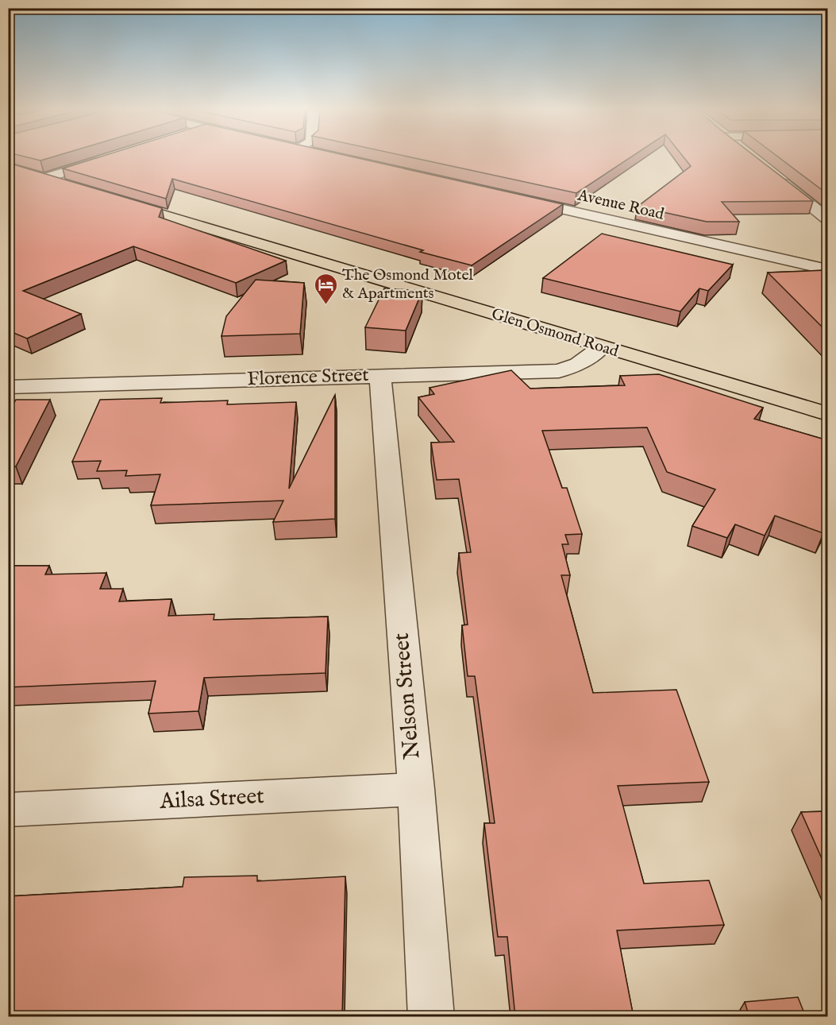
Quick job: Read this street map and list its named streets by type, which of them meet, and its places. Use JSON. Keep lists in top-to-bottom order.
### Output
{
  "streets": {
    "highway": ["Glen Osmond Road"],
    "street": [
      "Avenue Road",
      "Florence Street",
      "Nelson Street",
      "Ailsa Street"
    ]
  },
  "crossings": [
    ["Glen Osmond Road", "Florence Street"],
    ["Florence Street", "Nelson Street"],
    ["Nelson Street", "Ailsa Street"]
  ],
  "places": {
    "hotel": ["The Osmond Motel & Apartments"]
  }
}
